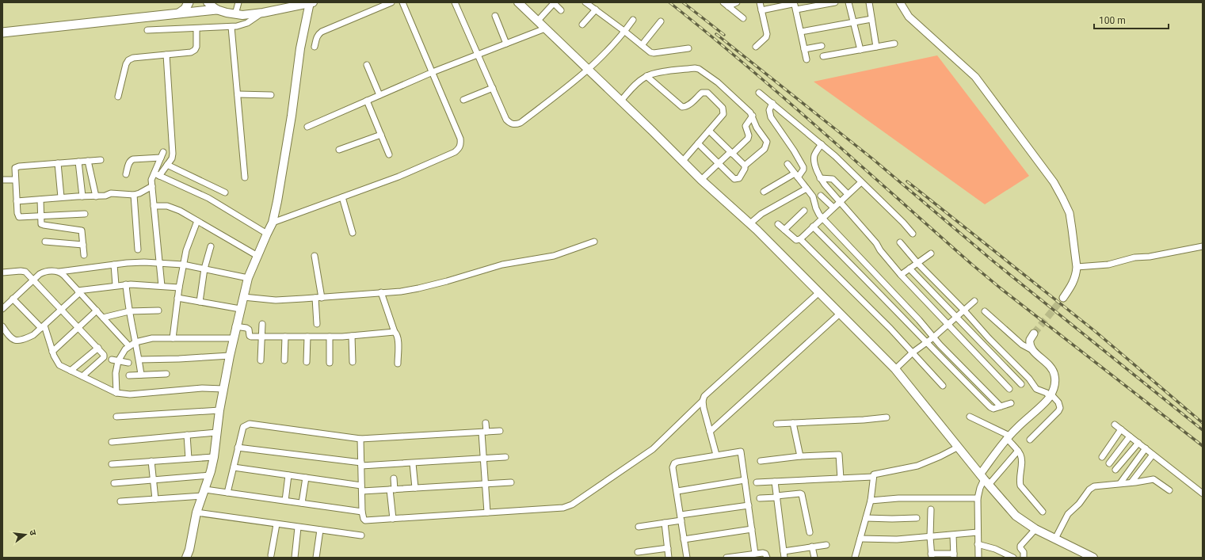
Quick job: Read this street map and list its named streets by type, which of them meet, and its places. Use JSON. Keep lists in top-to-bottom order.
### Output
{
  "scale_bar": "100 m",
  "north": "right"
}
